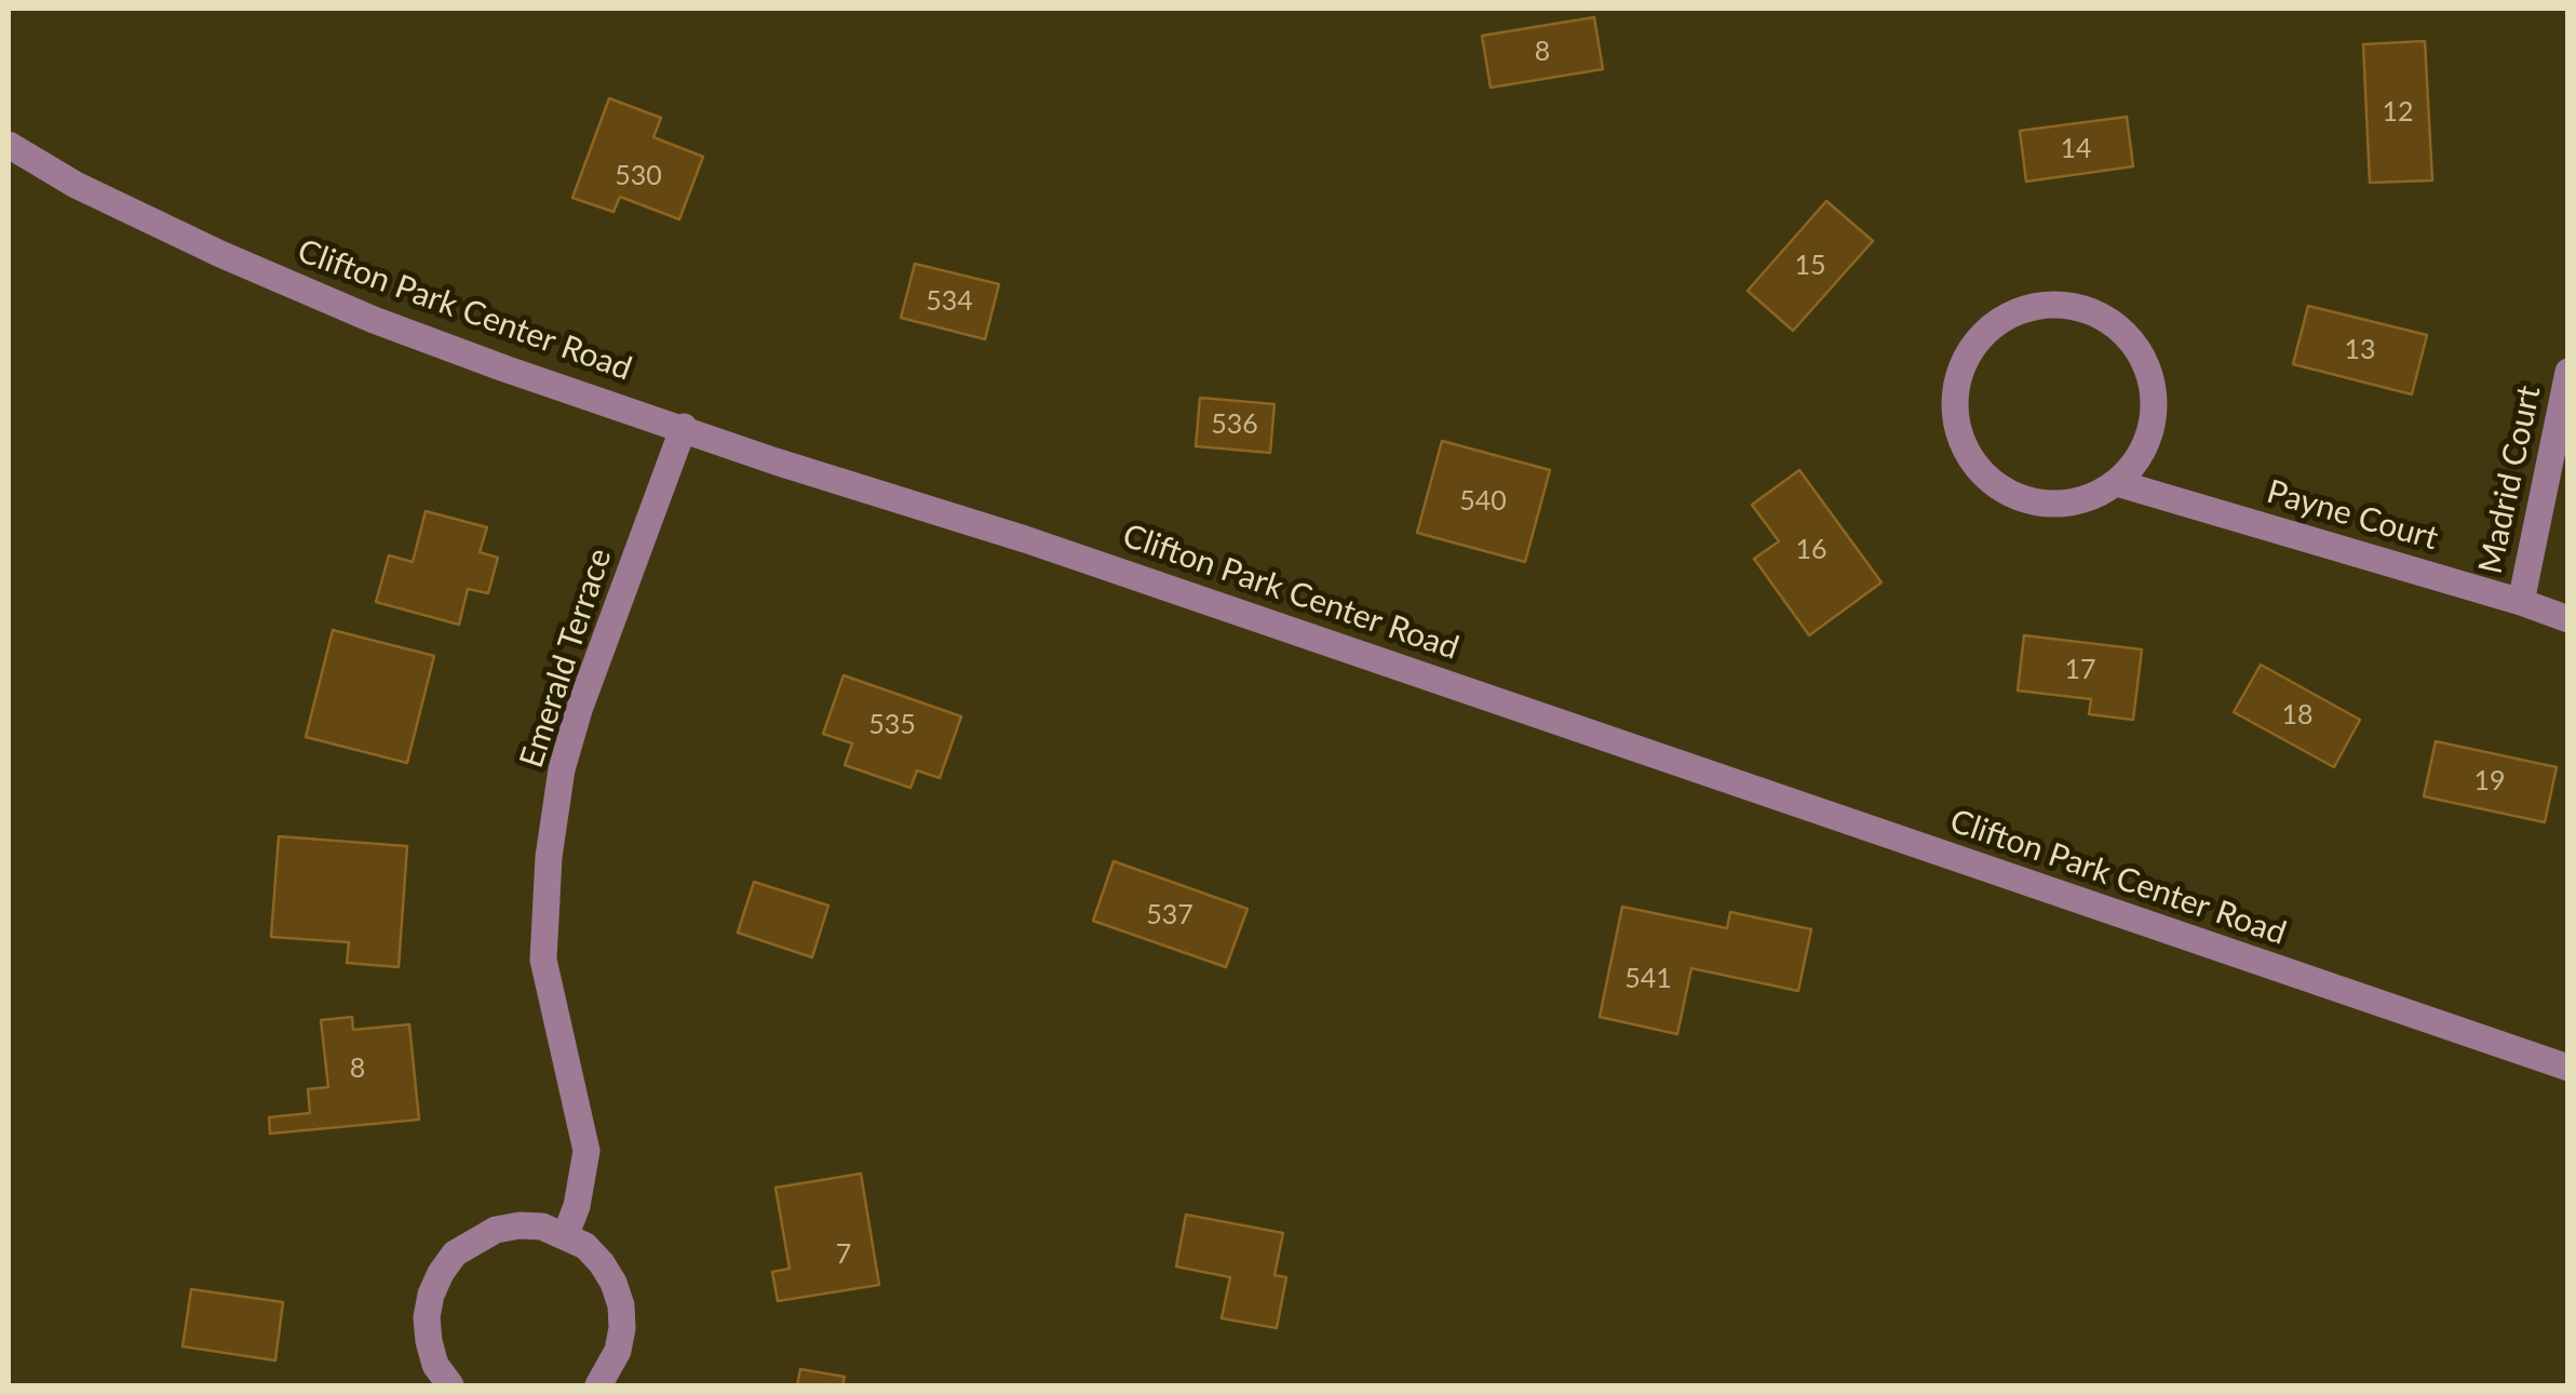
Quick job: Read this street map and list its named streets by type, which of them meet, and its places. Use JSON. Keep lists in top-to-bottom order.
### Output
{
  "streets": {
    "street": [
      "Clifton Park Center Road",
      "Madrid Court",
      "Payne Court",
      "Emerald Terrace"
    ]
  },
  "crossings": [
    ["Clifton Park Center Road", "Emerald Terrace"],
    ["Madrid Court", "Payne Court"]
  ],
  "house_numbers": [
    "8",
    "12",
    "14",
    "530",
    "15",
    "534",
    "13",
    "536",
    "540",
    "16",
    "17",
    "18",
    "535",
    "19",
    "537",
    "541",
    "8",
    "7"
  ]
}
